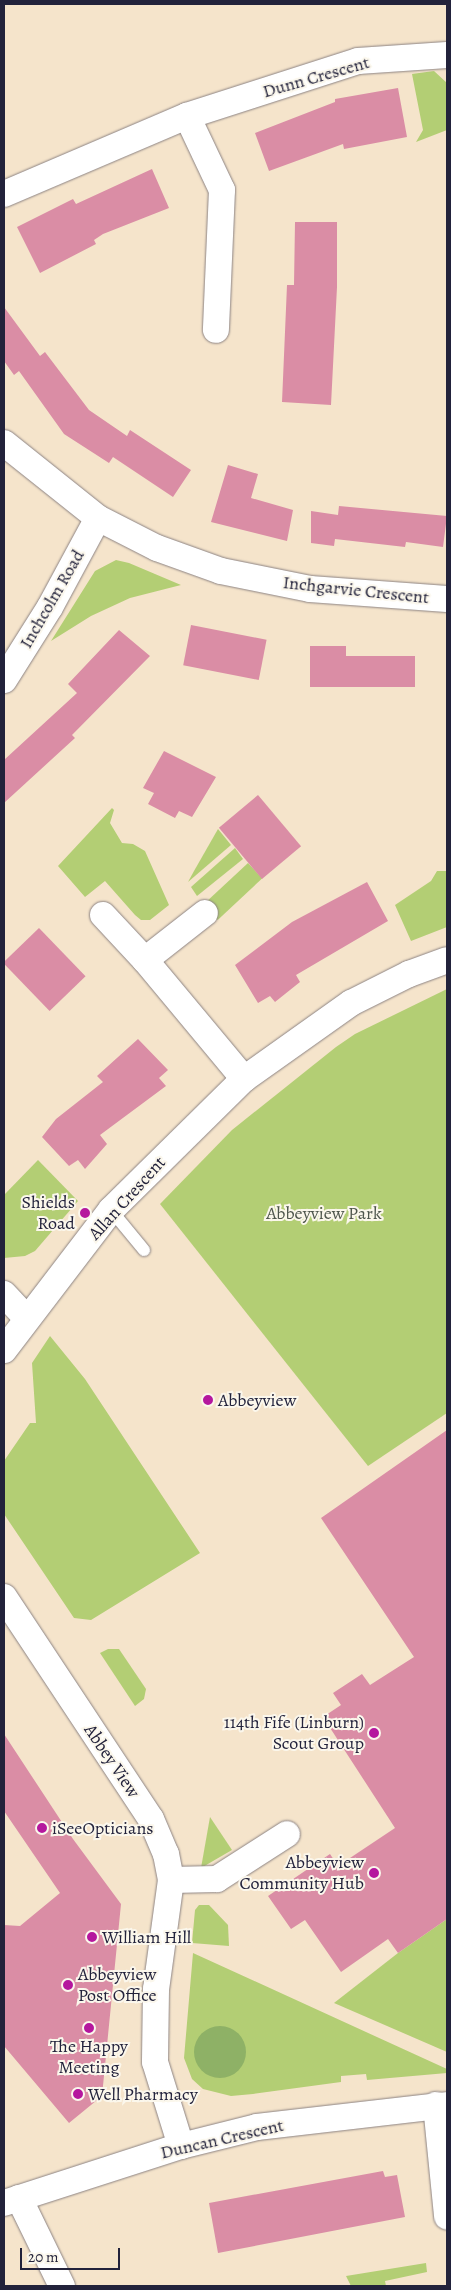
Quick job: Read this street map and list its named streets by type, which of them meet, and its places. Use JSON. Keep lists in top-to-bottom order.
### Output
{
  "streets": {
    "street": [
      "Dunn Crescent",
      "Inchgarvie Crescent",
      "Inchcolm Road",
      "Allan Crescent",
      "Abbey View",
      "Duncan Crescent"
    ]
  },
  "crossings": [
    ["Inchgarvie Crescent", "Inchcolm Road"],
    ["Abbey View", "Duncan Crescent"]
  ],
  "parks": ["Abbeyview Park"],
  "places": [
    "Shields Road",
    "Abbeyview",
    "114th Fife (Linburn) Scout Group",
    "iSeeOpticians",
    "Abbeyview Community Hub",
    "William Hill",
    "Abbeyview Post Office",
    "The Happy Meeting",
    "Well Pharmacy"
  ],
  "scale_bar": "20 m"
}
